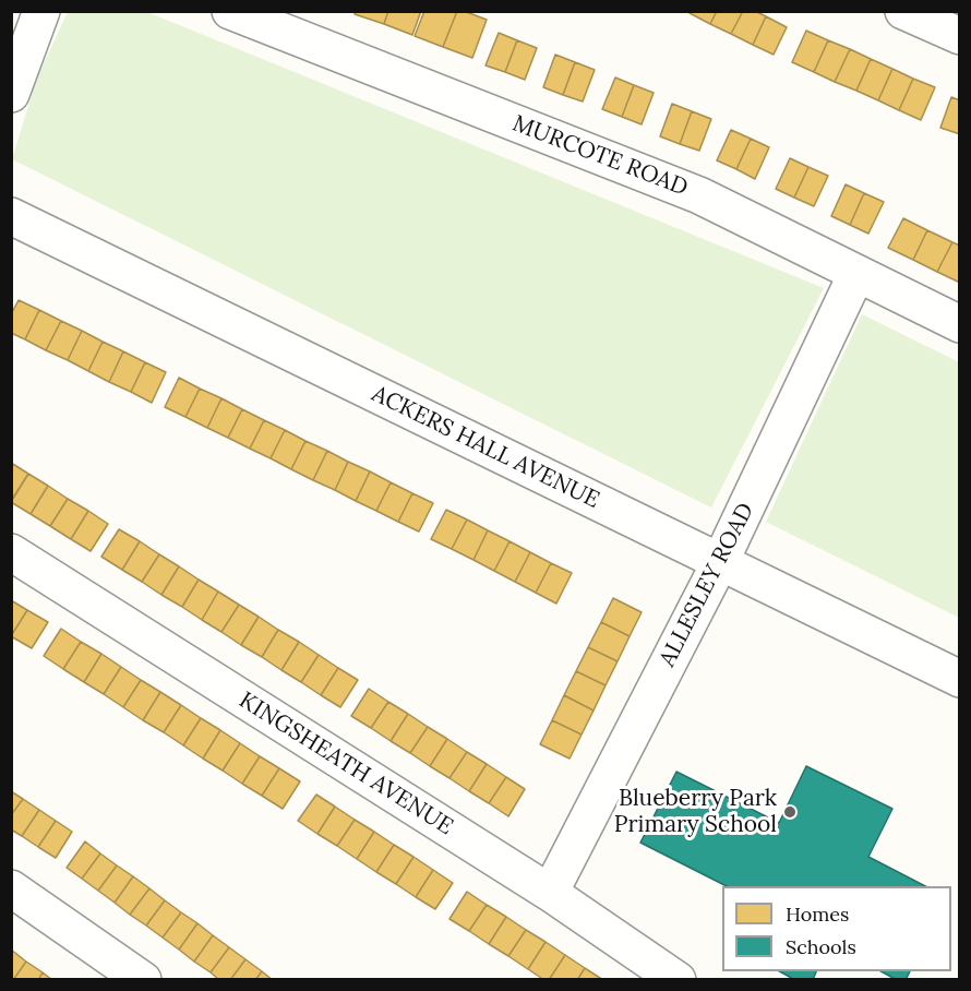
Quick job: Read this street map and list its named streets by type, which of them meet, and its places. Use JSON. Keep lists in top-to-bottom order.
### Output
{
  "streets": {
    "street": [
      "MURCOTE ROAD",
      "ACKERS HALL AVENUE",
      "ALLESLEY ROAD",
      "KINGSHEATH AVENUE"
    ]
  },
  "crossings": [
    ["MURCOTE ROAD", "ALLESLEY ROAD"],
    ["ACKERS HALL AVENUE", "ALLESLEY ROAD"],
    ["ALLESLEY ROAD", "KINGSHEATH AVENUE"]
  ],
  "places": ["Blueberry Park Primary School"],
  "legend": ["Homes", "Schools"]
}
